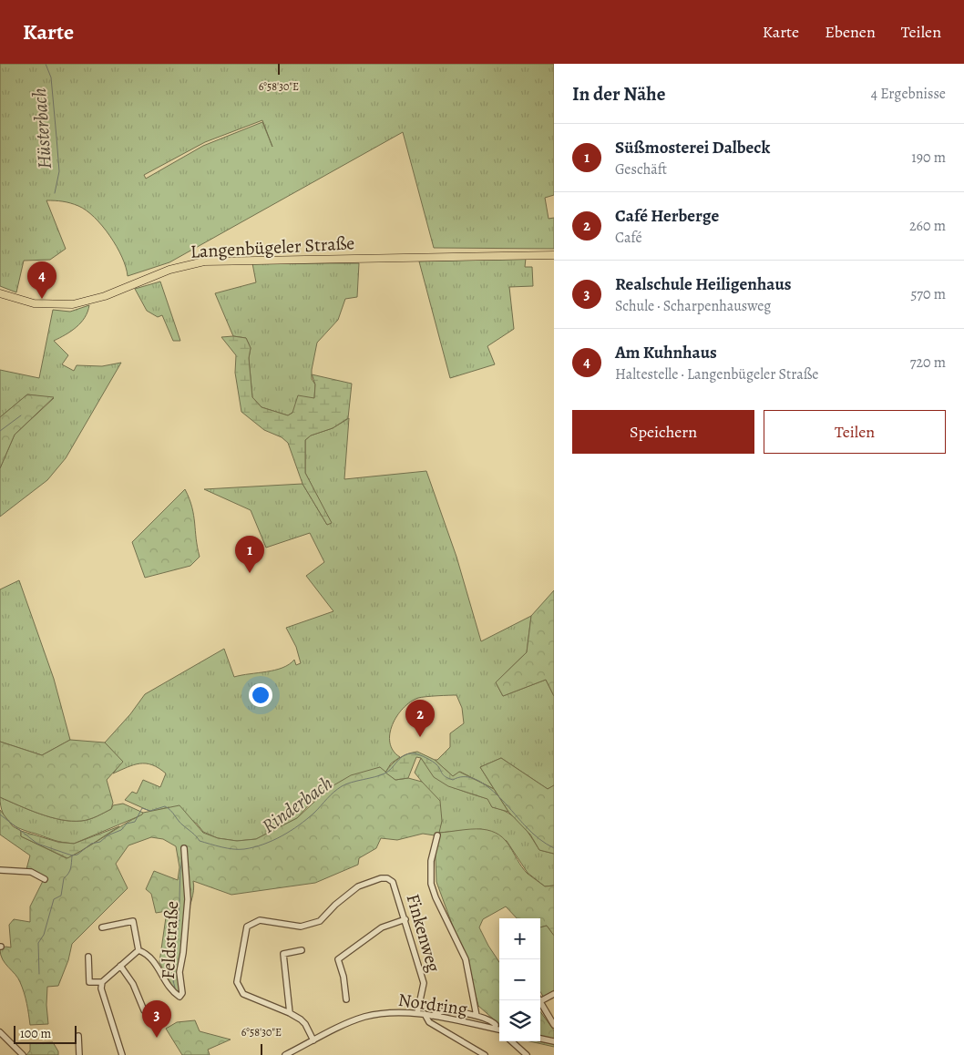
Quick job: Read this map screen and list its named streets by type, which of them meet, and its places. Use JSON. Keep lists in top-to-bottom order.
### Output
{
  "streets": {
    "main road": ["Langenbügeler Straße"],
    "street": ["Finkenweg", "Feldstraße", "Nordring"]
  },
  "crossings": [
    ["Finkenweg", "Nordring"]
  ],
  "water": ["Hüsterbach", "Rinderbach"],
  "scale_bar": "100 m",
  "page": {
    "header": "Karte",
    "nav": ["Karte", "Ebenen", "Teilen"],
    "heading": ["In der Nähe", "4 Ergebnisse"],
    "list": [
      {
        "mark": "1",
        "name": "Süßmosterei Dalbeck",
        "note": "Geschäft",
        "value": "190 m"
      },
      {
        "mark": "2",
        "name": "Café Herberge",
        "note": "Café",
        "value": "260 m"
      },
      {
        "mark": "3",
        "name": "Realschule Heiligenhaus",
        "note": "Schule · Scharpenhausweg",
        "value": "570 m"
      },
      {
        "mark": "4",
        "name": "Am Kuhnhaus",
        "note": "Haltestelle · Langenbügeler Straße",
        "value": "720 m"
      }
    ],
    "pins": [
      "4",
      "1",
      "2",
      "3"
    ],
    "buttons": ["Speichern", "Teilen"],
    "map_buttons": ["+", "−"],
    "scale": "100 m"
  },
  "coordinates": ["6°58'30\"E"]
}
